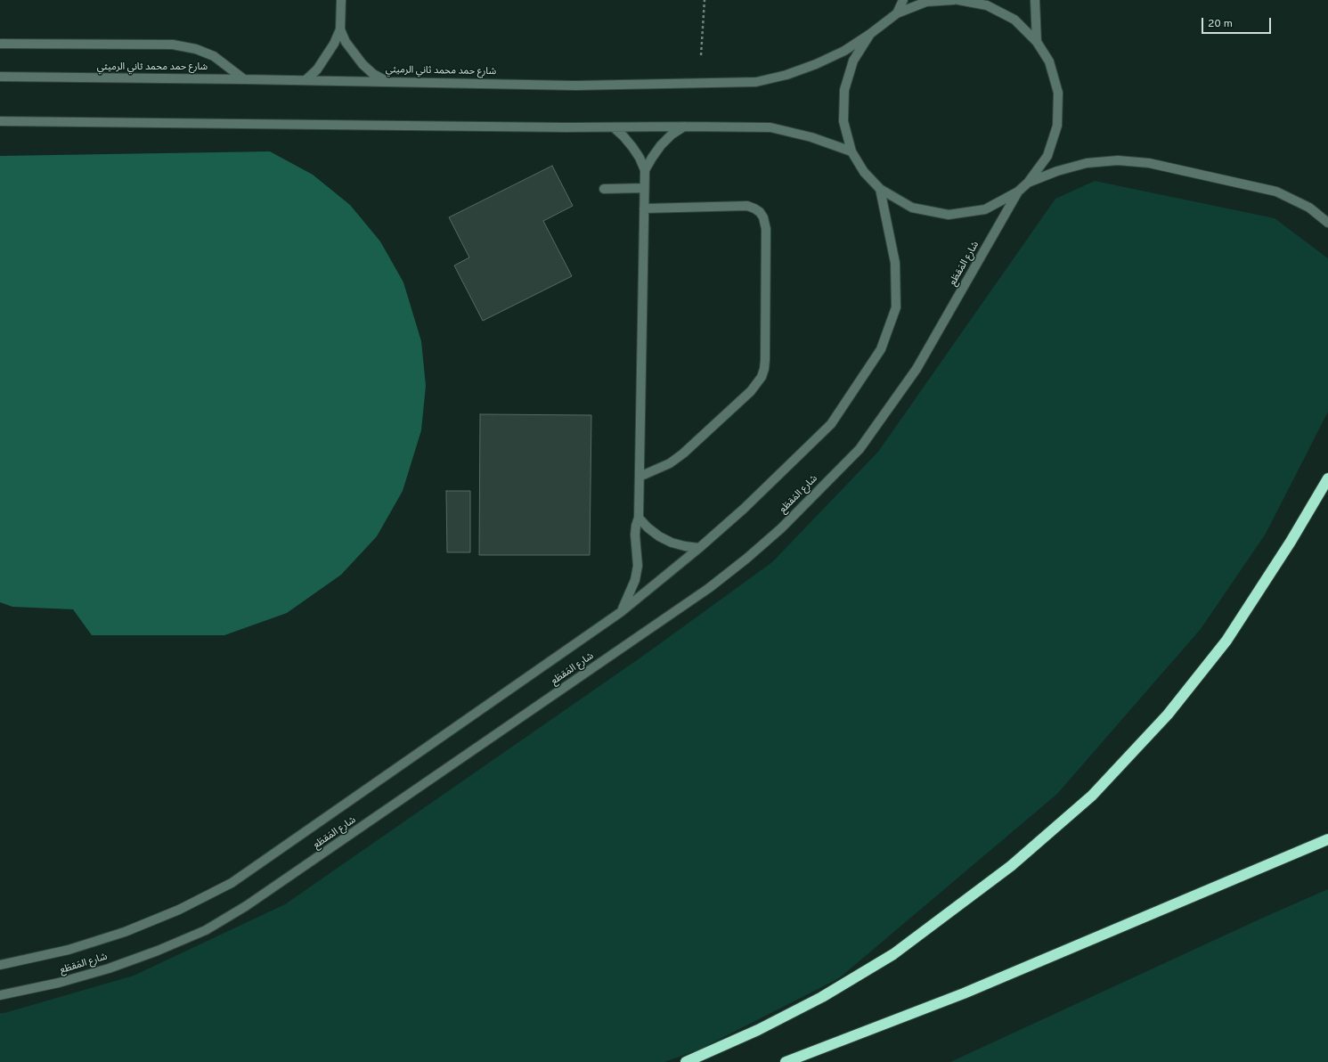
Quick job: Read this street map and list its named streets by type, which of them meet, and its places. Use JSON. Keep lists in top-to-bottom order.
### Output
{
  "streets": {
    "street": ["شارع حمد محمد ثاني الرميثي", "شارع المَقطَع"]
  },
  "scale_bar": "20 m"
}
